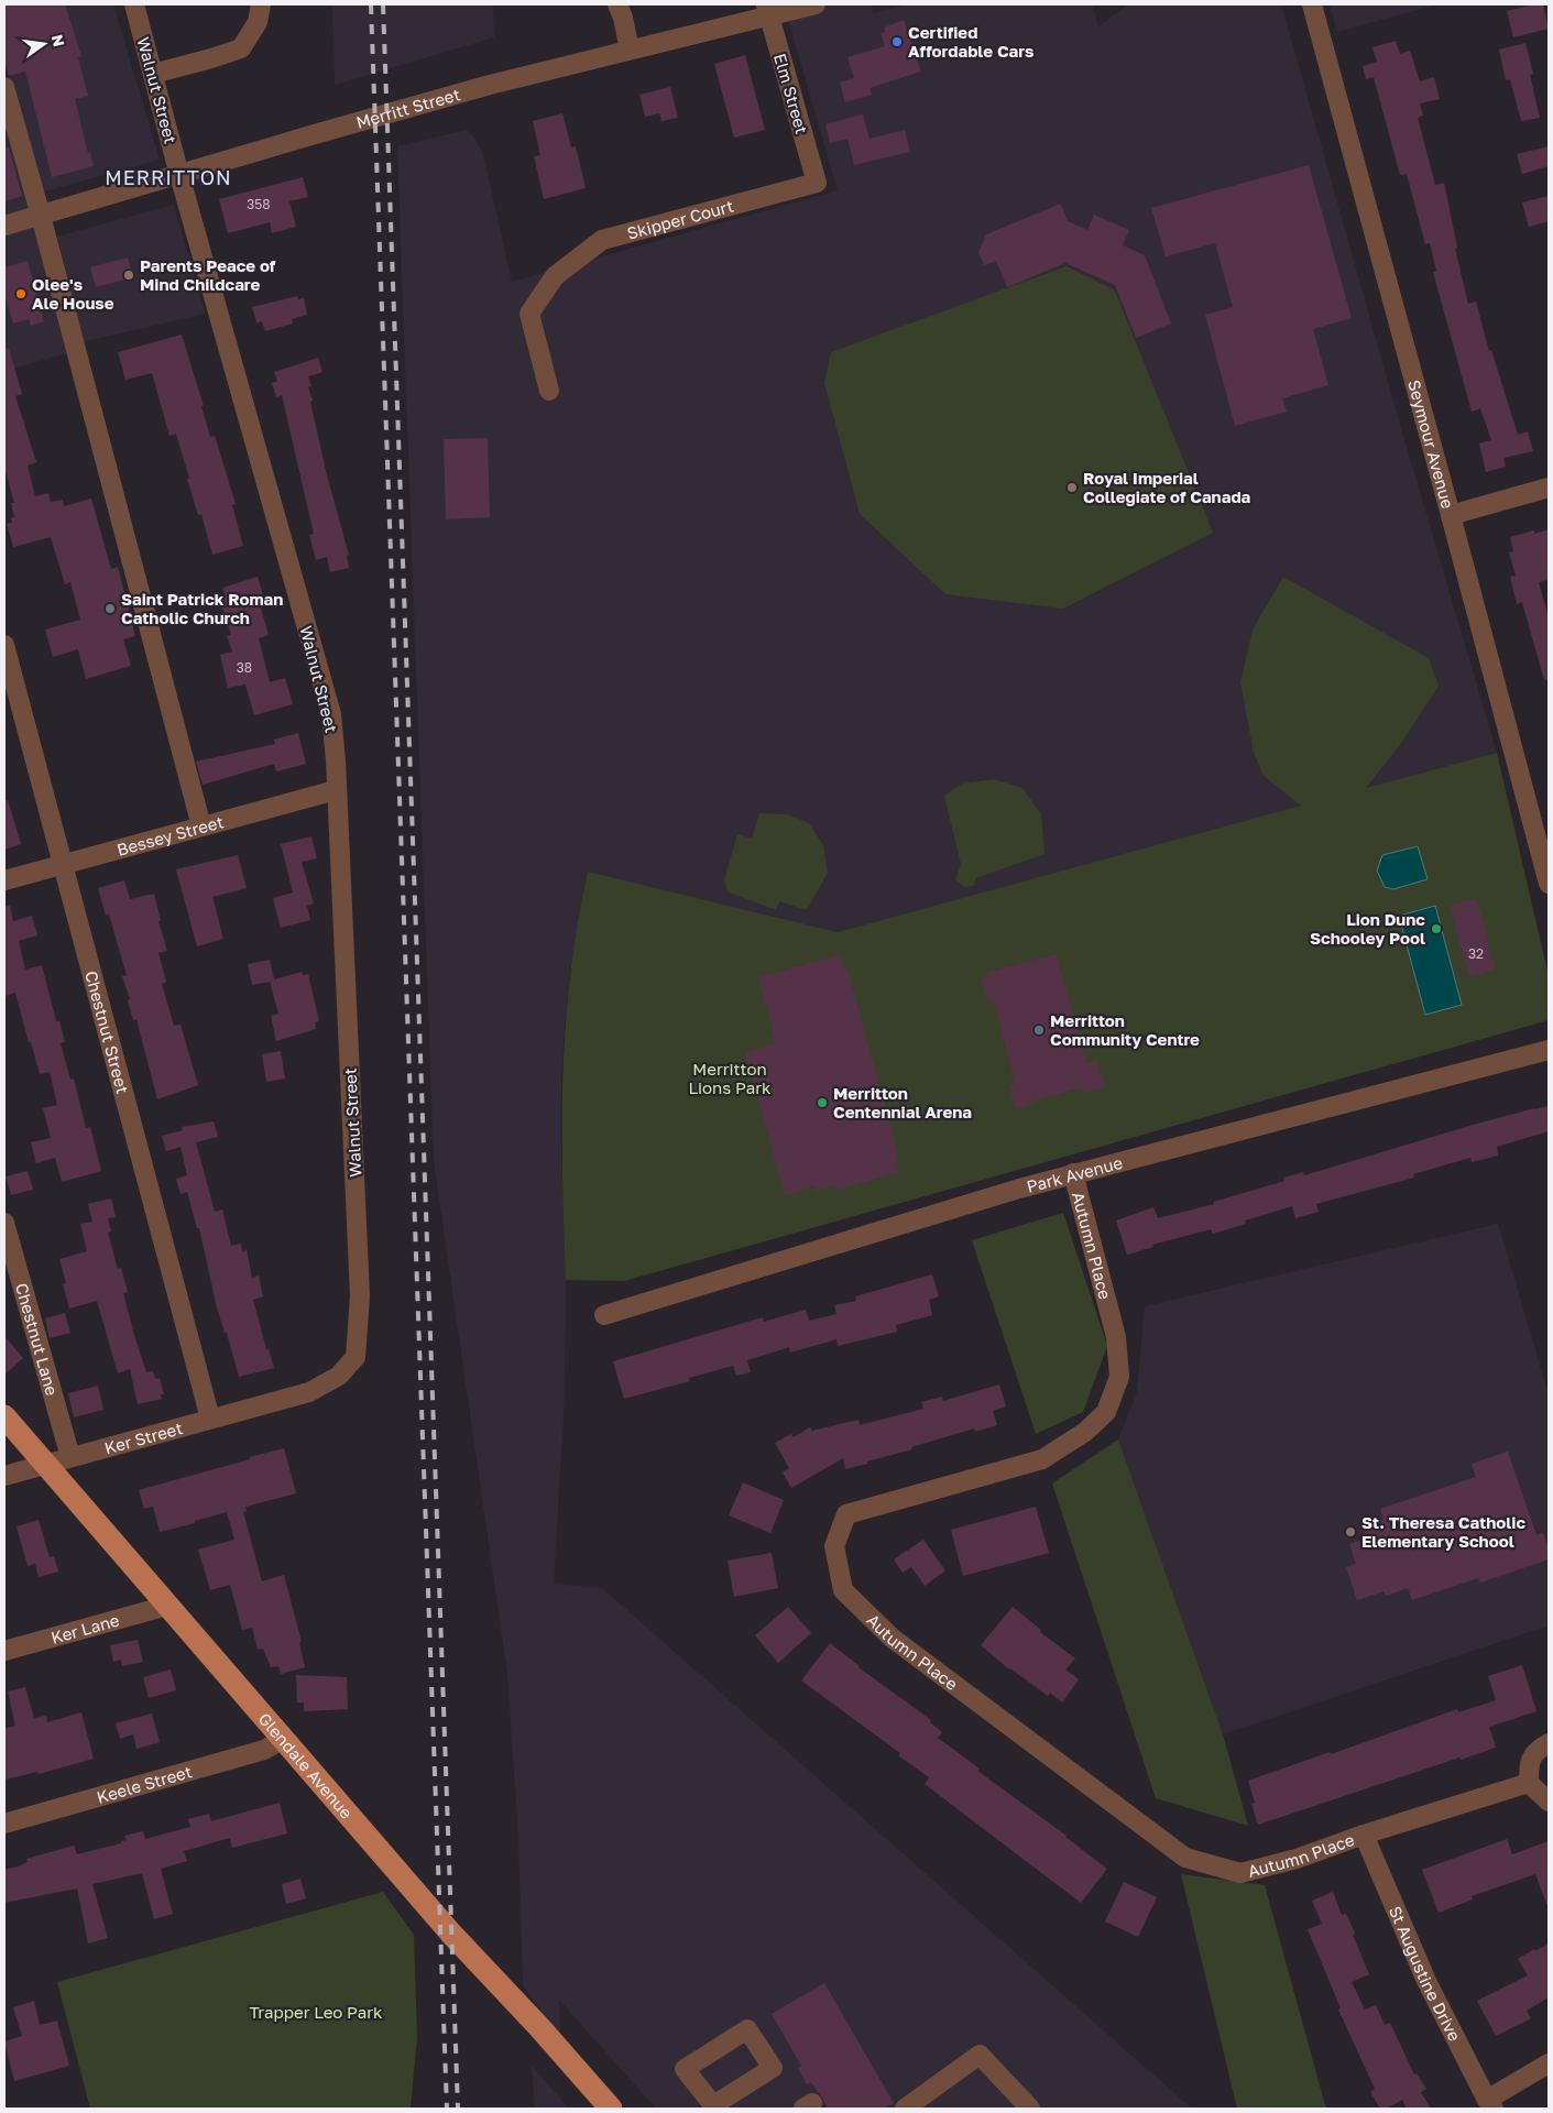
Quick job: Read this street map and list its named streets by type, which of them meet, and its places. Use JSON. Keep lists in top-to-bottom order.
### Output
{
  "streets": {
    "main road": ["Glendale Avenue"],
    "street": [
      "Walnut Street",
      "Elm Street",
      "Merritt Street",
      "Skipper Court",
      "Seymour Avenue",
      "Bessey Street",
      "Chestnut Street",
      "Park Avenue",
      "Autumn Place",
      "Chestnut Lane",
      "Ker Street",
      "Ker Lane",
      "Keele Street",
      "St Augustine Drive"
    ]
  },
  "crossings": [
    ["Walnut Street", "Merritt Street"],
    ["Walnut Street", "Bessey Street"],
    ["Walnut Street", "Ker Street"],
    ["Elm Street", "Merritt Street"],
    ["Elm Street", "Skipper Court"],
    ["Bessey Street", "Chestnut Street"],
    ["Chestnut Street", "Ker Street"],
    ["Park Avenue", "Autumn Place"],
    ["Autumn Place", "St Augustine Drive"],
    ["Chestnut Lane", "Ker Street"],
    ["Ker Street", "Glendale Avenue"],
    ["Ker Lane", "Glendale Avenue"],
    ["Glendale Avenue", "Keele Street"]
  ],
  "districts": ["MERRITTON"],
  "parks": ["Merritton Lions Park", "Trapper Leo Park"],
  "places": [
    "Certified Affordable Cars",
    "Parents Peace of Mind Childcare",
    "Olee's Ale House",
    "Royal Imperial Collegiate of Canada",
    "Saint Patrick Roman Catholic Church",
    "Lion Dunc Schooley Pool",
    "Merritton Community Centre",
    "Merritton Centennial Arena",
    "St. Theresa Catholic Elementary School"
  ],
  "house_numbers": ["358", "38", "32"],
  "north": "right"
}
